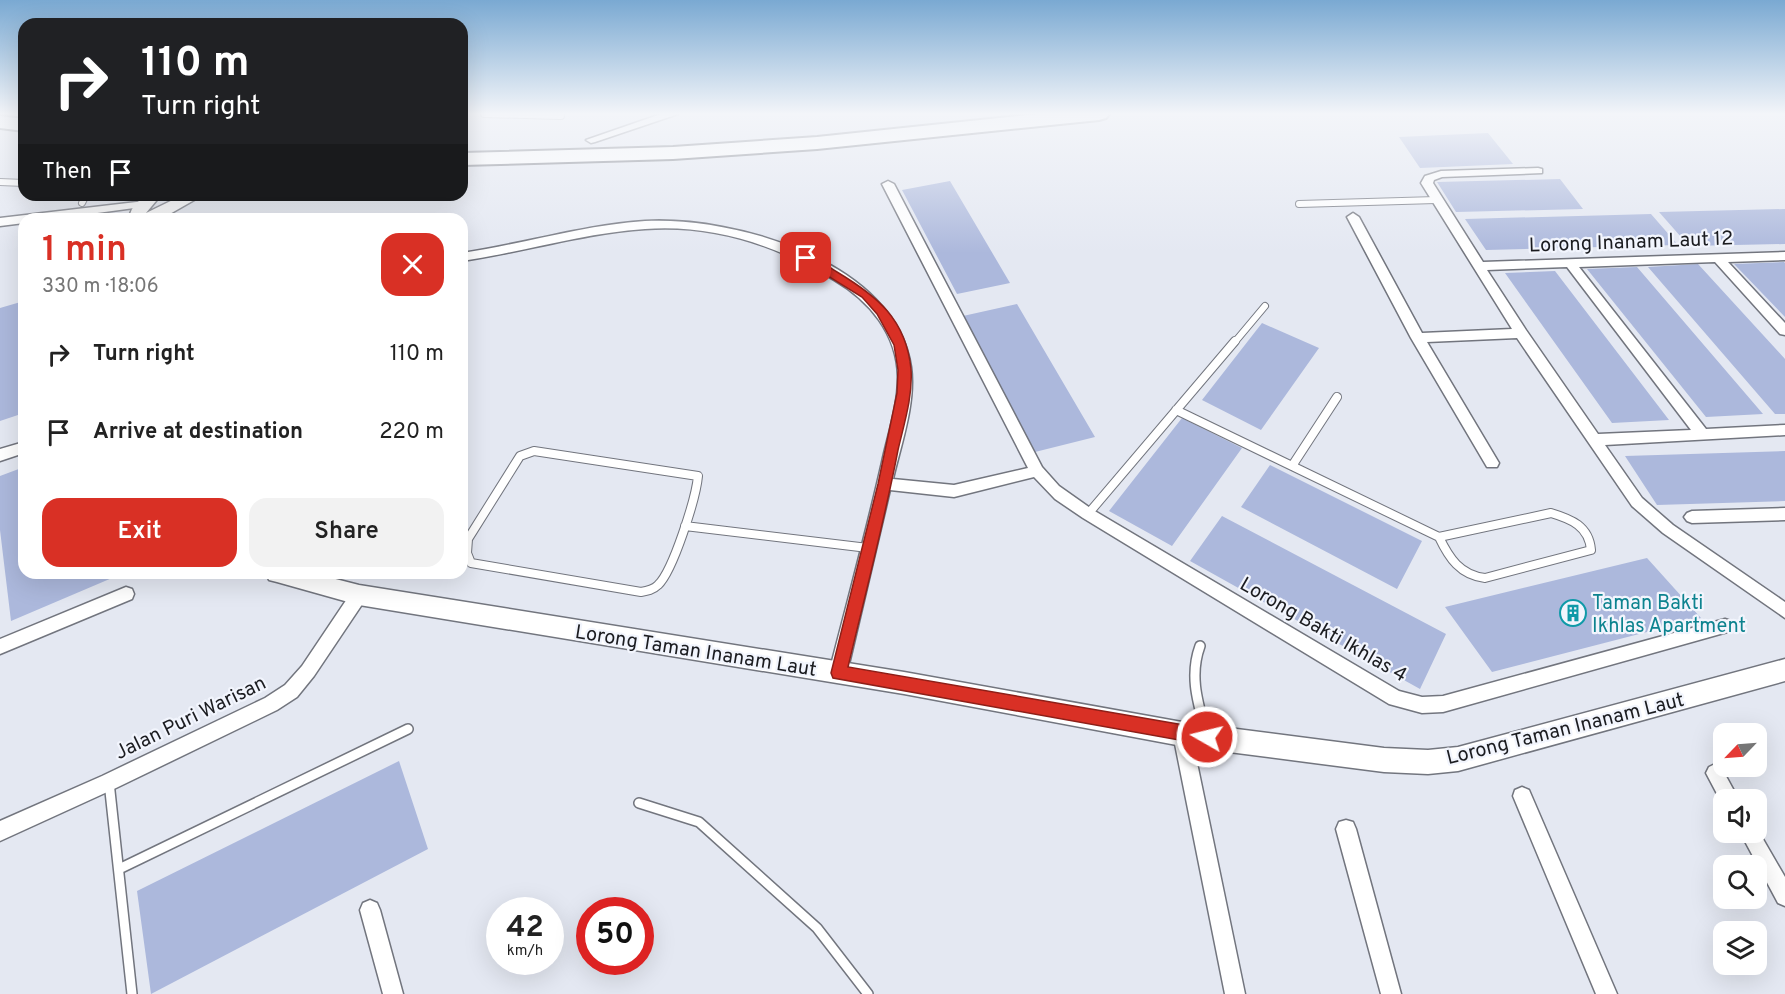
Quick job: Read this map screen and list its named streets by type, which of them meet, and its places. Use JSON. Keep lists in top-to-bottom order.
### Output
{
  "streets": {
    "main road": ["Lorong Taman Inanam Laut"],
    "street": ["Lorong Inanam Laut 12", "Lorong Bakti Ikhlas 4", "Jalan Puri Warisan"]
  },
  "crossings": [
    ["Lorong Taman Inanam Laut", "Jalan Puri Warisan"]
  ],
  "places": {
    "building": ["Taman Bakti Ikhlas Apartment"]
  },
  "north": "bottom left",
  "page": {
    "turn": ["110 m", "Turn right"],
    "then": "Then",
    "heading": ["1 min", "330 m · 18:06"],
    "list": [
      {
        "name": "Turn right",
        "value": "110 m"
      },
      {
        "name": "Arrive at destination",
        "value": "220 m"
      }
    ],
    "buttons": ["Exit", "Share"],
    "speed": "42 km/h",
    "limit": "50"
  }
}
